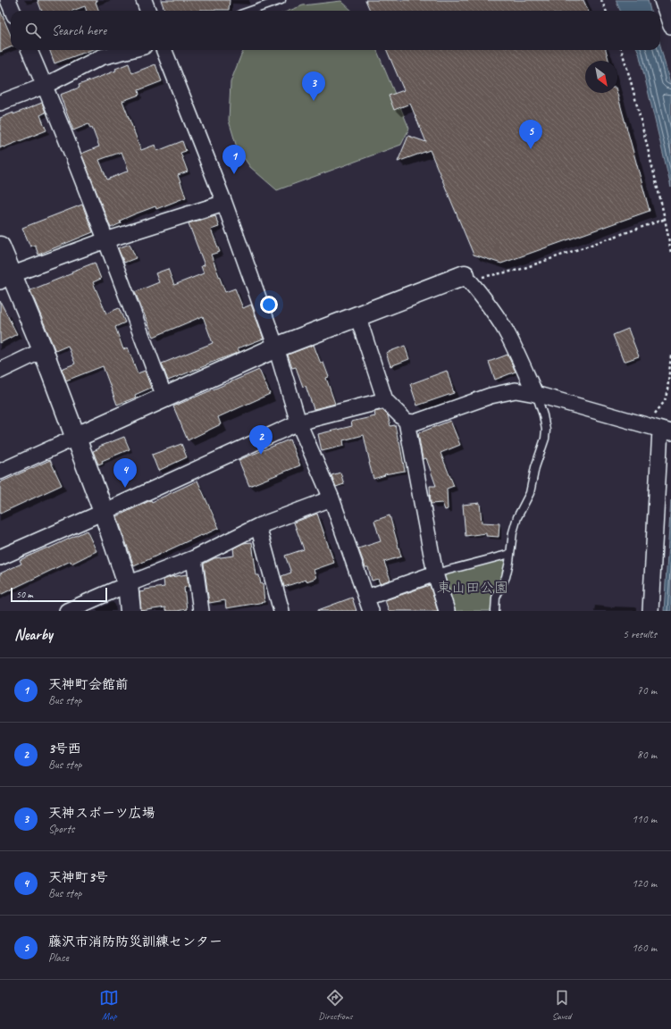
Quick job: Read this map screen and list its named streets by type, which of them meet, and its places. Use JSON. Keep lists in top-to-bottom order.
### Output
{
  "parks": ["東山田公園"],
  "scale_bar": "50 m",
  "north": "bottom right",
  "page": {
    "search": "Search here",
    "pins": [
      "3",
      "5",
      "1",
      "2",
      "4"
    ],
    "scale": "50 m",
    "heading": ["Nearby", "5 results"],
    "list": [
      {
        "mark": "1",
        "name": "天神町会館前",
        "note": "Bus stop",
        "value": "70 m"
      },
      {
        "mark": "2",
        "name": "3号西",
        "note": "Bus stop",
        "value": "80 m"
      },
      {
        "mark": "3",
        "name": "天神スポーツ広場",
        "note": "Sports",
        "value": "110 m"
      },
      {
        "mark": "4",
        "name": "天神町3号",
        "note": "Bus stop",
        "value": "120 m"
      },
      {
        "mark": "5",
        "name": "藤沢市消防防災訓練センター",
        "note": "Place",
        "value": "160 m"
      }
    ],
    "nav": ["Map", "Directions", "Saved"]
  }
}
